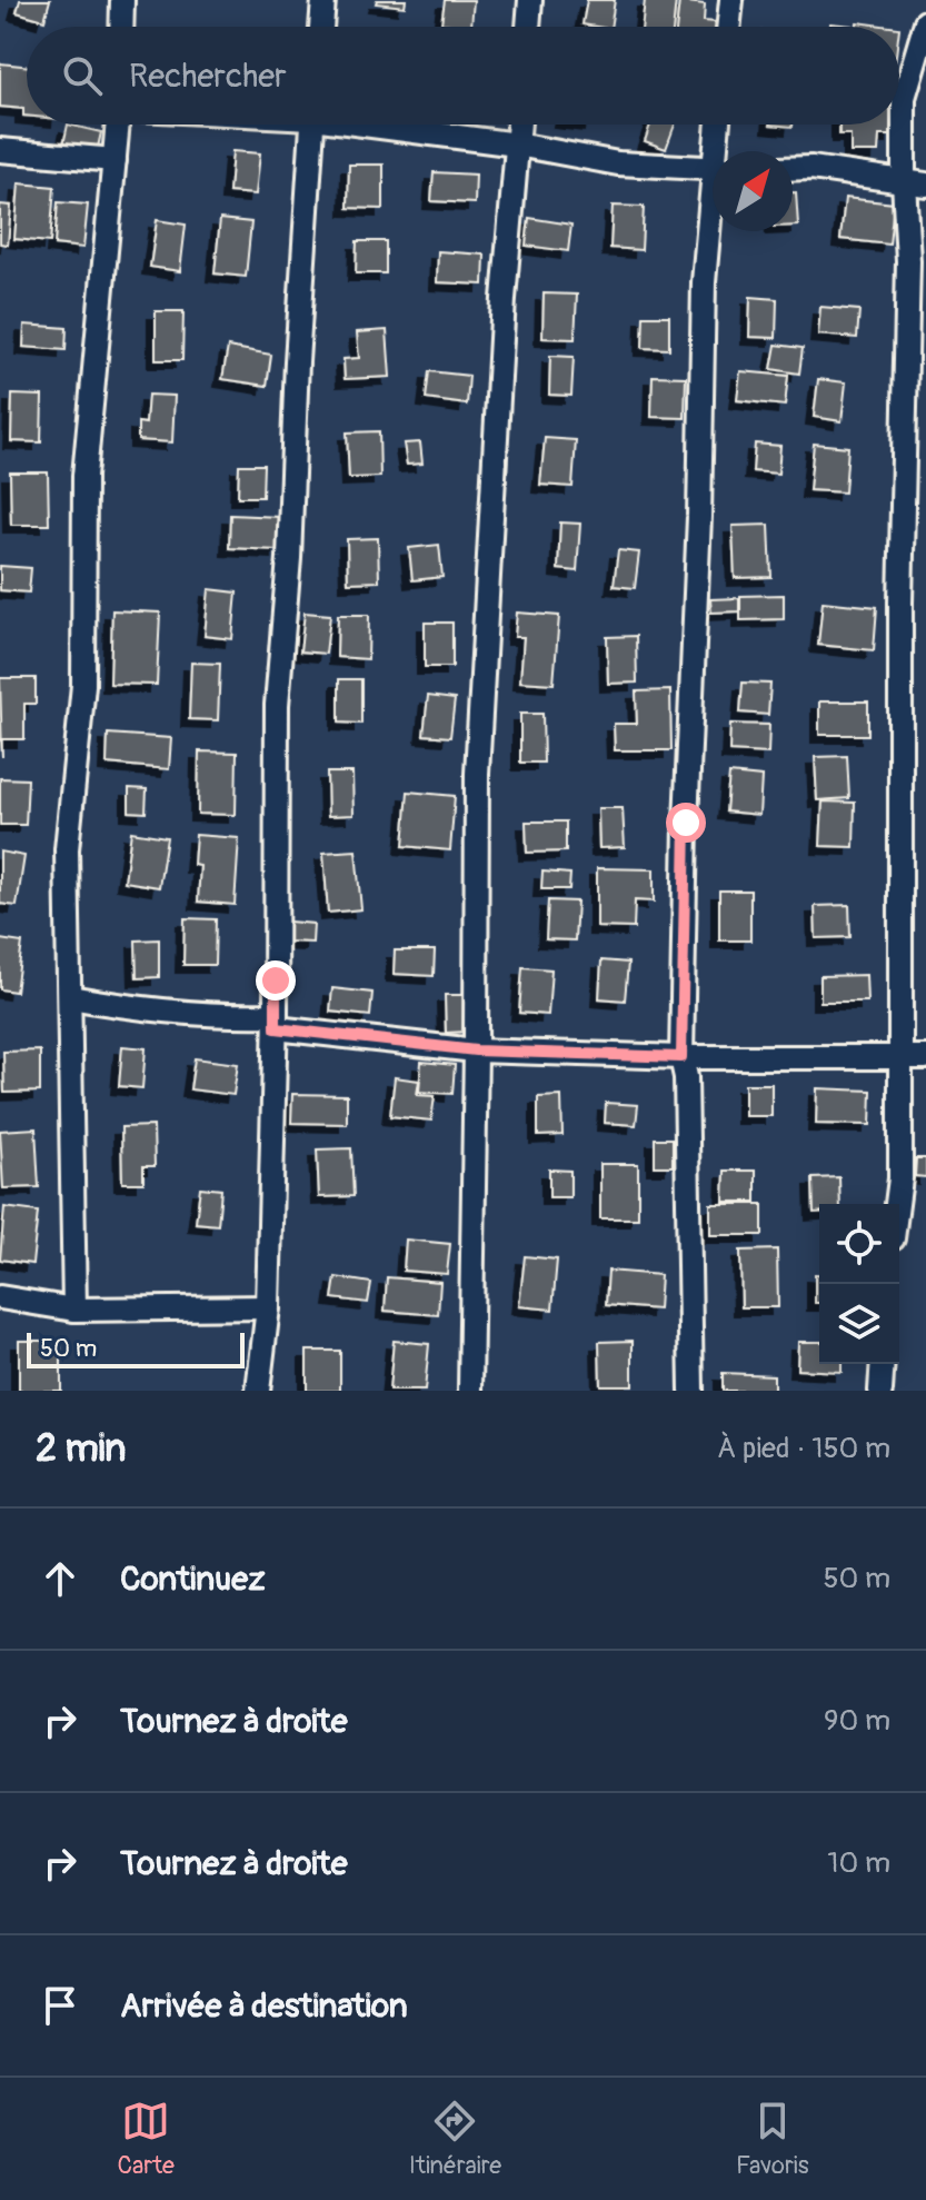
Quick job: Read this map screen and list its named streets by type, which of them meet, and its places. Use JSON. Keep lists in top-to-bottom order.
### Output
{
  "scale_bar": "50 m",
  "north": "top right",
  "page": {
    "search": "Rechercher",
    "scale": "50 m",
    "heading": ["2 min", "À pied · 150 m"],
    "list": [
      ["Continuez", "50 m"],
      ["Tournez à droite", "90 m"],
      ["Tournez à droite", "10 m"],
      "Arrivée à destination"
    ],
    "nav": ["Carte", "Itinéraire", "Favoris"]
  }
}
